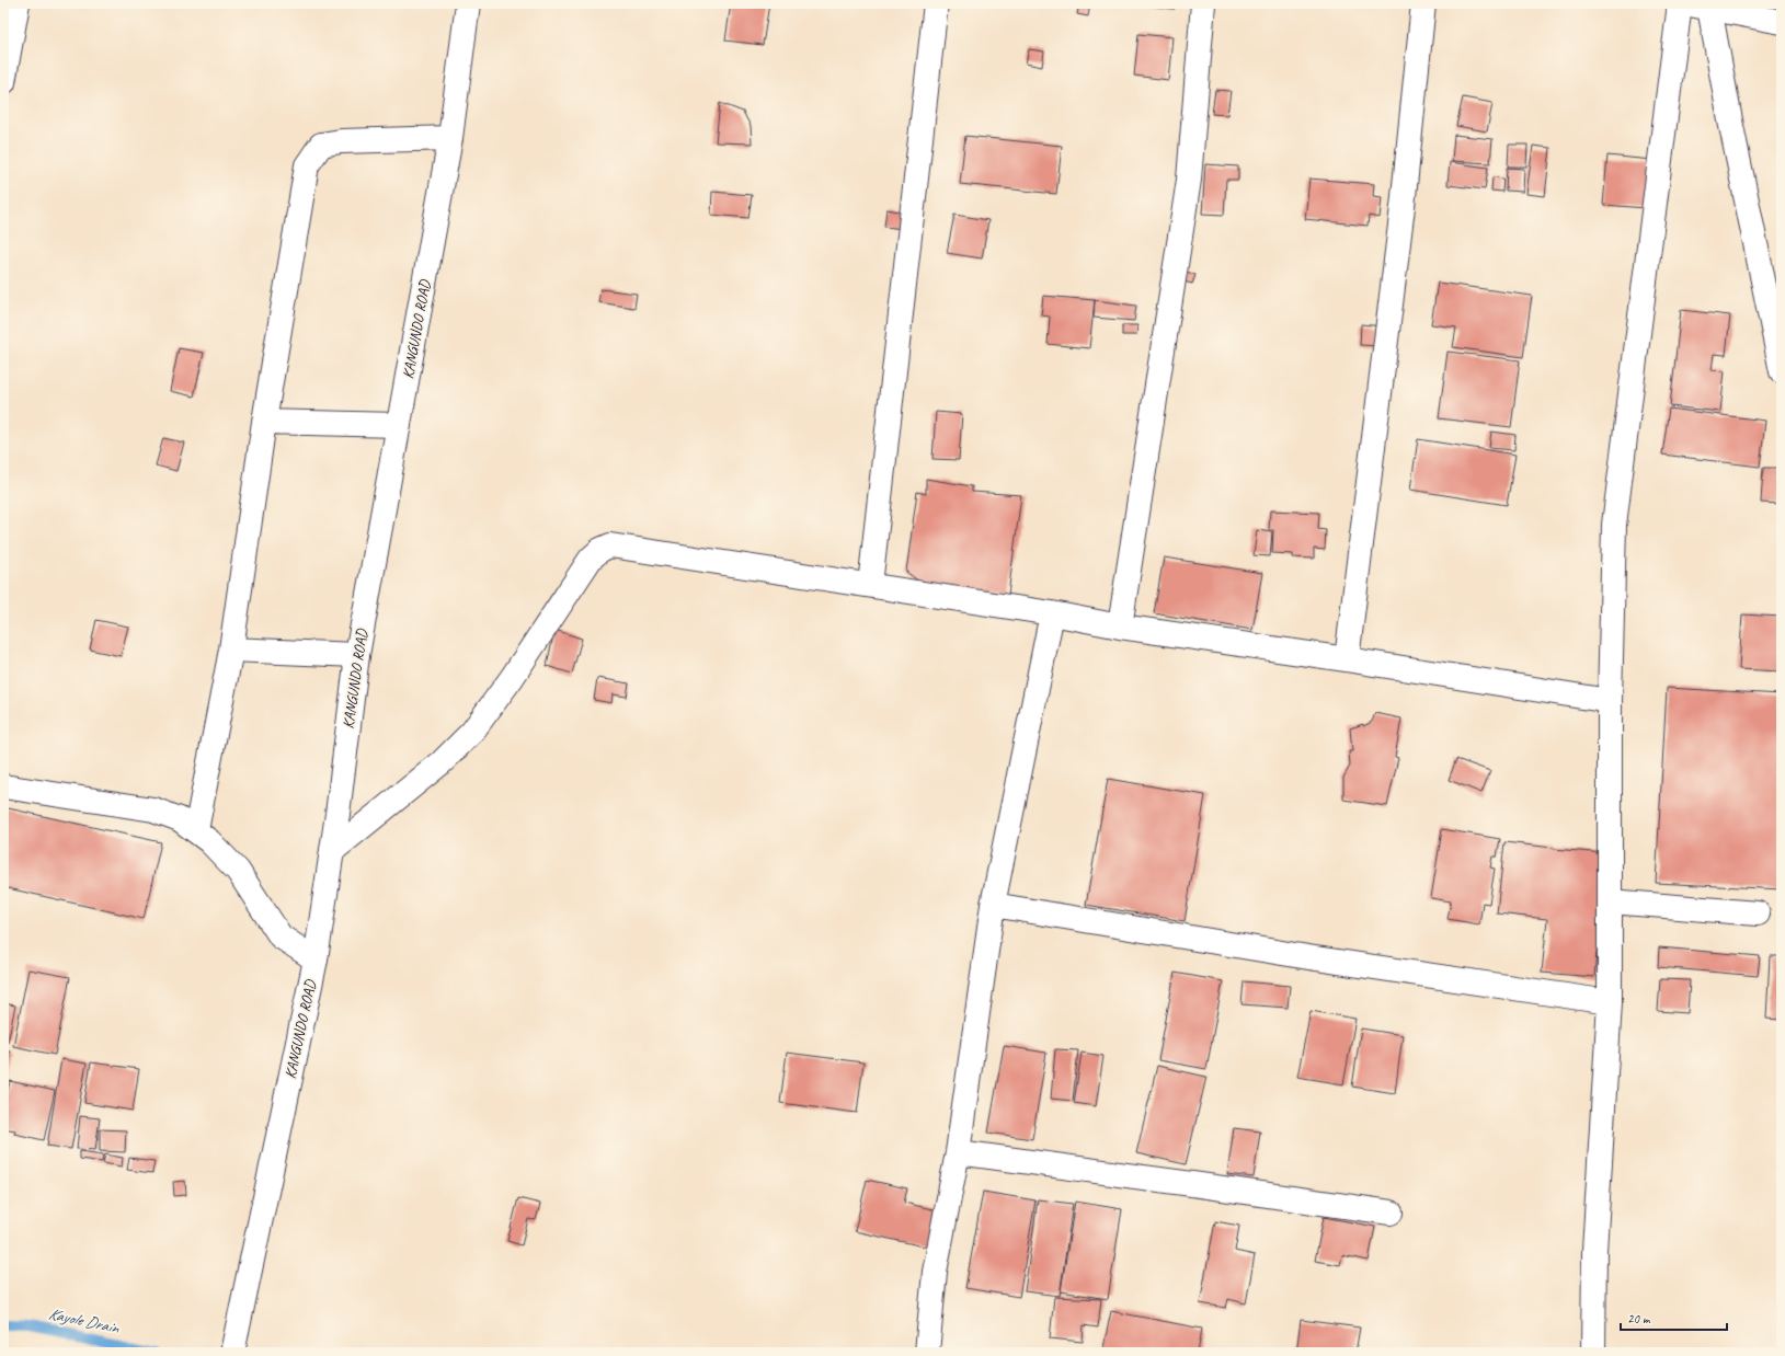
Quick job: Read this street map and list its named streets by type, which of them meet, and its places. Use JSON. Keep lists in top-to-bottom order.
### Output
{
  "streets": {
    "main road": ["KANGUNDO ROAD"]
  },
  "water": ["Kayole Drain"],
  "scale_bar": "20 m"
}
